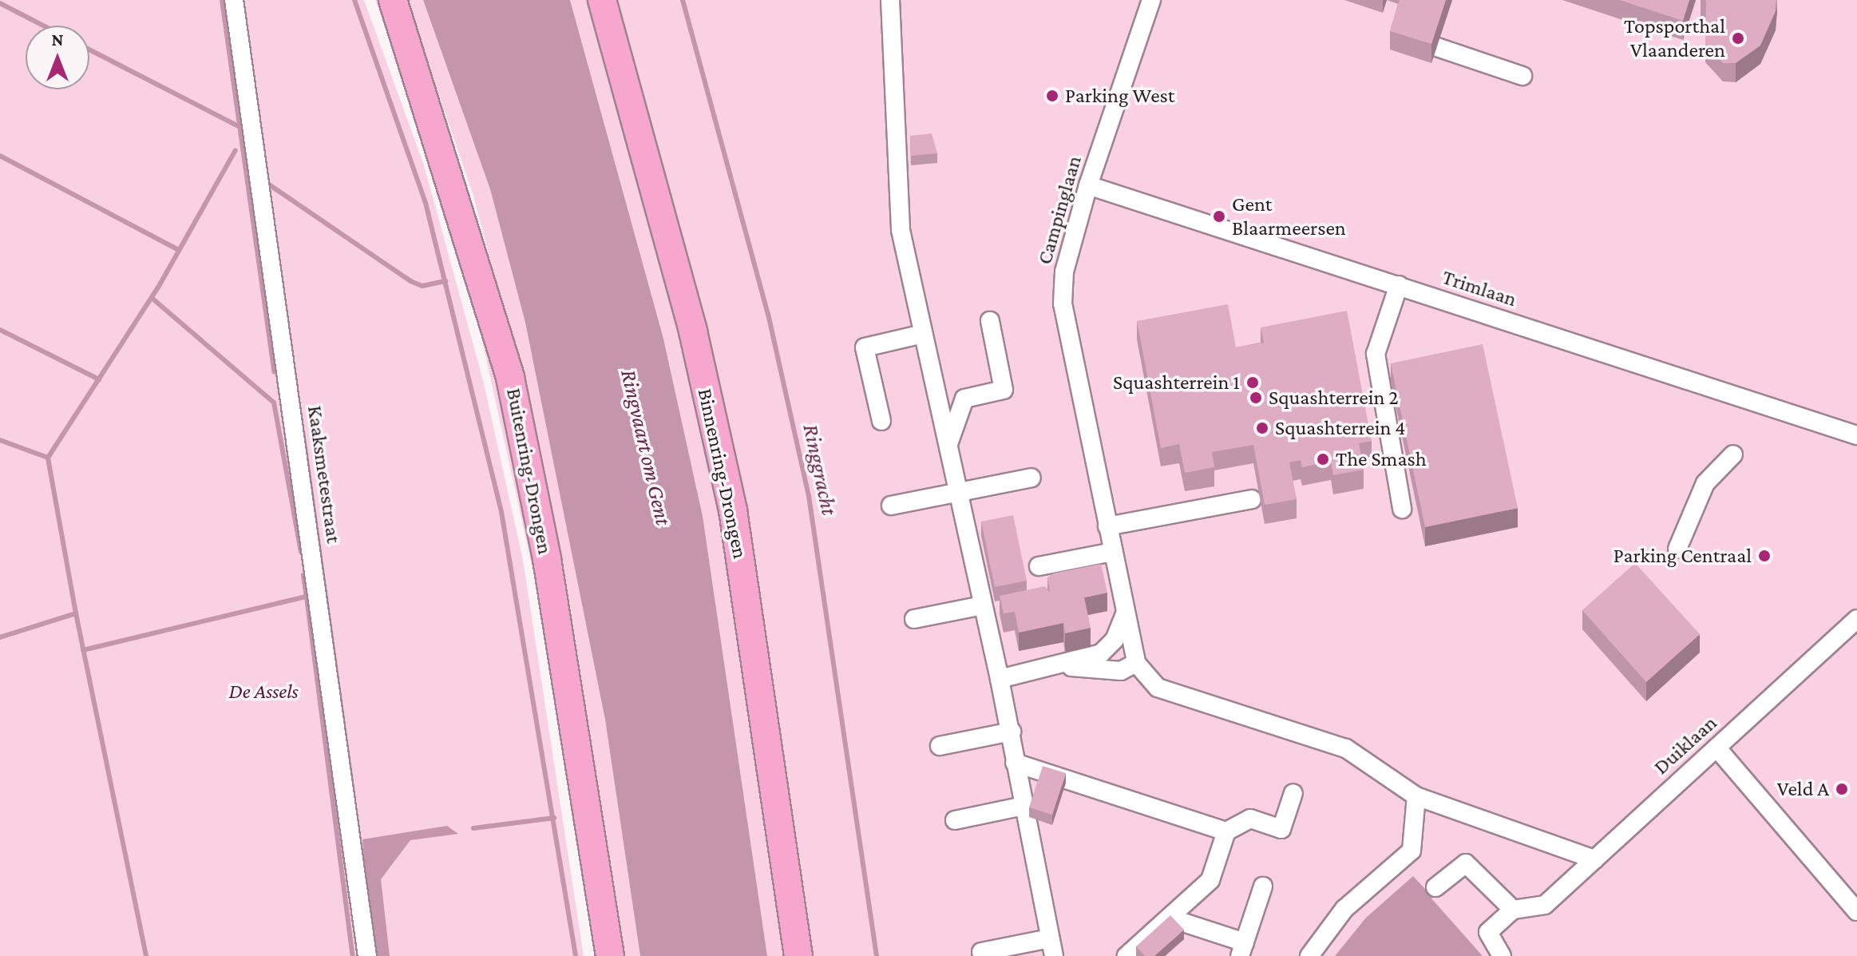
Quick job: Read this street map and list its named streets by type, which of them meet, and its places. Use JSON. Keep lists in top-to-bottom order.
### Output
{
  "streets": {
    "highway": ["Buitenring-Drongen", "Binnenring-Drongen"],
    "street": [
      "Campinglaan",
      "Trimlaan",
      "Kaaksmetestraat",
      "Duiklaan"
    ]
  },
  "crossings": [
    ["Campinglaan", "Trimlaan"]
  ],
  "water": ["Ringvaart om Gent", "Ringgracht"],
  "parks": ["De Assels"],
  "places": [
    "Topsporthal Vlaanderen",
    "Parking West",
    "Gent Blaarmeersen",
    "Squashterrein 1",
    "Squashterrein 2",
    "Squashterrein 4",
    "The Smash",
    "Parking Centraal",
    "Veld A"
  ],
  "north": "top"
}
